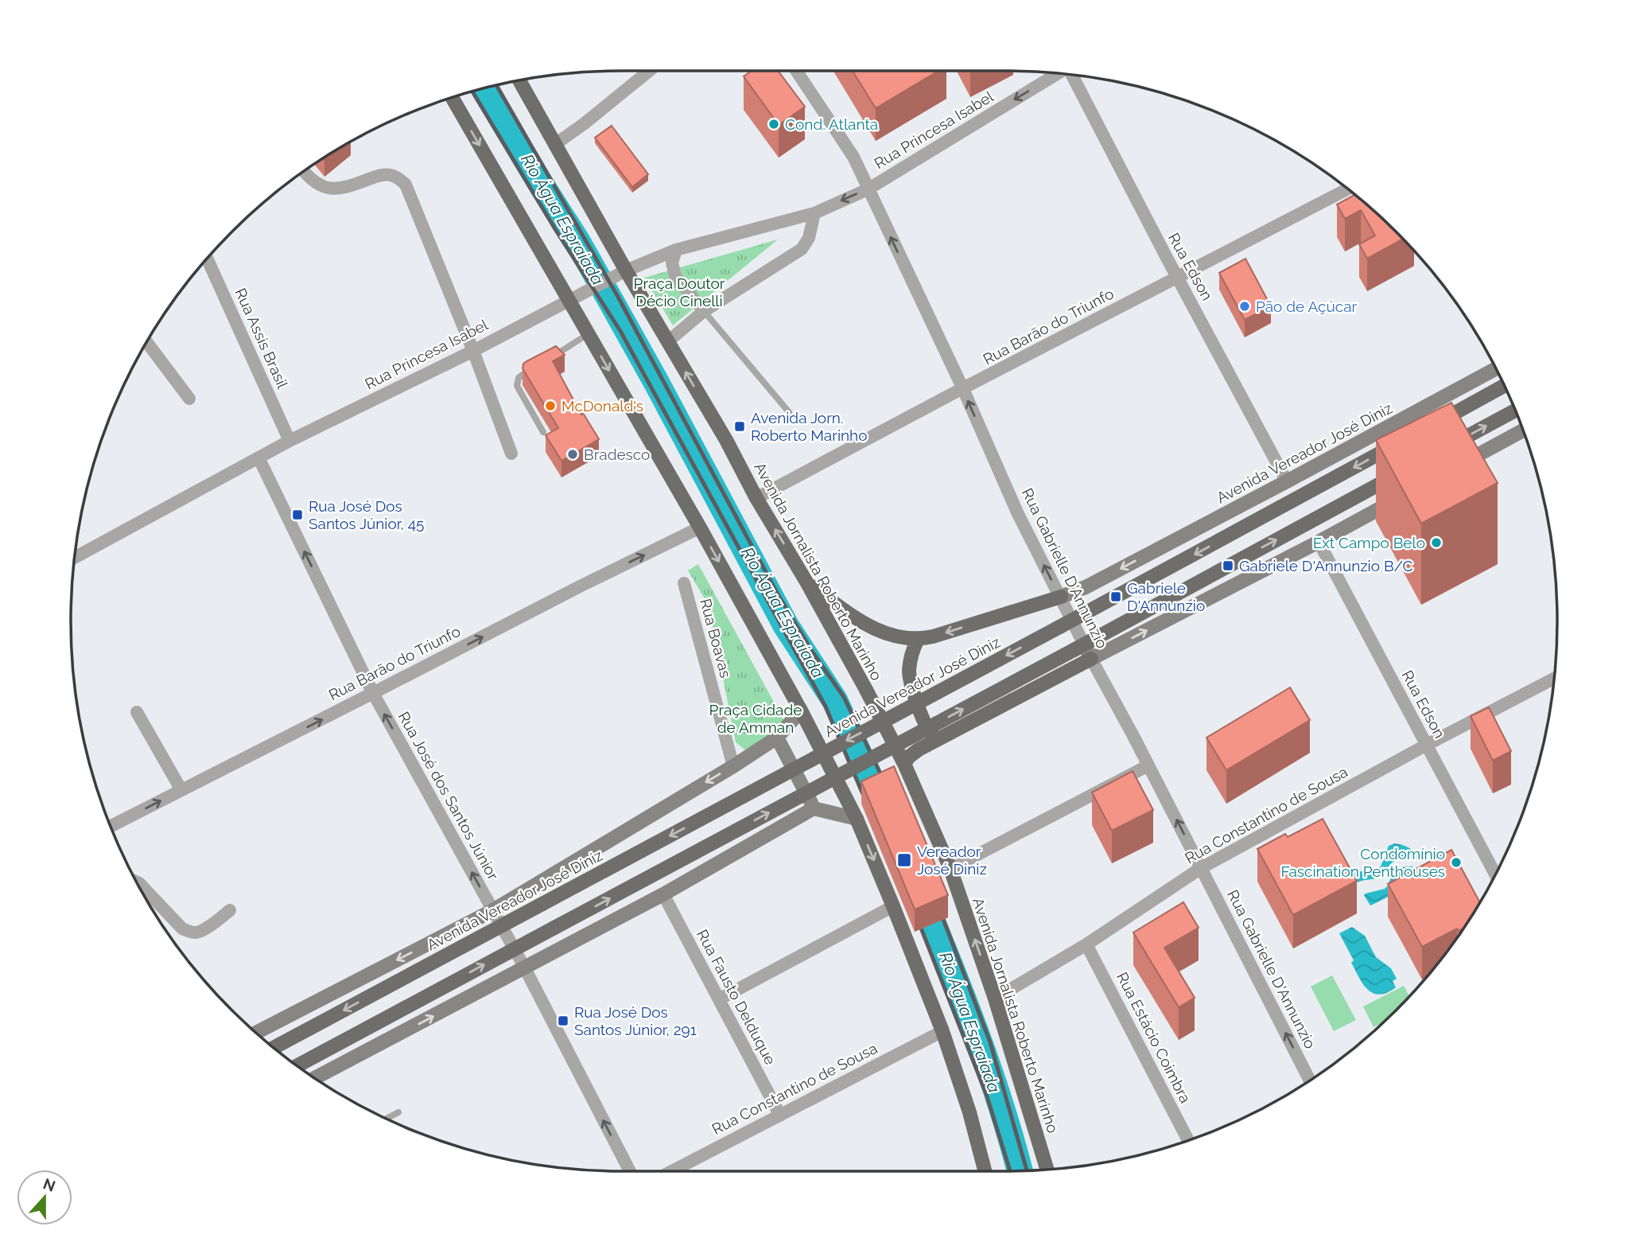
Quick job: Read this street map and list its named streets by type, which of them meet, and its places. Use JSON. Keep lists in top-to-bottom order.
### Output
{
  "streets": {
    "main road": ["Avenida Vereador José Diniz", "Avenida Jornalista Roberto Marinho"],
    "street": [
      "Rua Princesa Isabel",
      "Rua Edson",
      "Rua Barão do Triunfo",
      "Rua Assis Brasil",
      "Rua Gabrielle D'Annunzio",
      "Rua Boavas",
      "Rua José dos Santos Júnior",
      "Rua Constantino de Sousa",
      "Rua Fausto Delduque",
      "Rua Estácio Coimbra"
    ]
  },
  "crossings": [
    ["Rua Princesa Isabel", "Rua Assis Brasil"],
    ["Rua Princesa Isabel", "Rua Gabrielle D'Annunzio"],
    ["Rua Princesa Isabel", "Avenida Jornalista Roberto Marinho"],
    ["Rua Princesa Isabel", "Rua José dos Santos Júnior"],
    ["Rua Edson", "Rua Barão do Triunfo"],
    ["Rua Edson", "Avenida Vereador José Diniz"],
    ["Rua Edson", "Rua Constantino de Sousa"],
    ["Rua Barão do Triunfo", "Rua Gabrielle D'Annunzio"],
    ["Rua Barão do Triunfo", "Avenida Jornalista Roberto Marinho"],
    ["Rua Barão do Triunfo", "Rua José dos Santos Júnior"],
    ["Avenida Vereador José Diniz", "Rua Gabrielle D'Annunzio"],
    ["Avenida Vereador José Diniz", "Rua Boavas"],
    ["Avenida Vereador José Diniz", "Rua José dos Santos Júnior"],
    ["Rua Gabrielle D'Annunzio", "Rua Constantino de Sousa"],
    ["Avenida Jornalista Roberto Marinho", "Rua Constantino de Sousa"],
    ["Rua Constantino de Sousa", "Rua Fausto Delduque"],
    ["Rua Constantino de Sousa", "Rua Estácio Coimbra"]
  ],
  "one_way": ["Rua Barão do Triunfo", "Rua Gabrielle D'Annunzio", "Rua José dos Santos Júnior"],
  "water": ["Rio Água Espraiada"],
  "parks": ["Praça Doutor Décio Cinelli", "Praça Cidade de Amman"],
  "places": {
    "other": [
      "Cond. Atlanta",
      "Pão de Açúcar",
      "McDonald's",
      "Bradesco",
      "Ext Campo Belo",
      "Condomínio Fascination Penthouses"
    ],
    "transit": [
      "Avenida Jorn. Roberto Marinho",
      "Rua José Dos Santos Júnior, 45",
      "Gabriele D'Annunzio B/C",
      "Gabriele D'Annunzio",
      "Vereador José Diniz",
      "Rua José Dos Santos Júnior, 291"
    ]
  },
  "north": "top"
}
